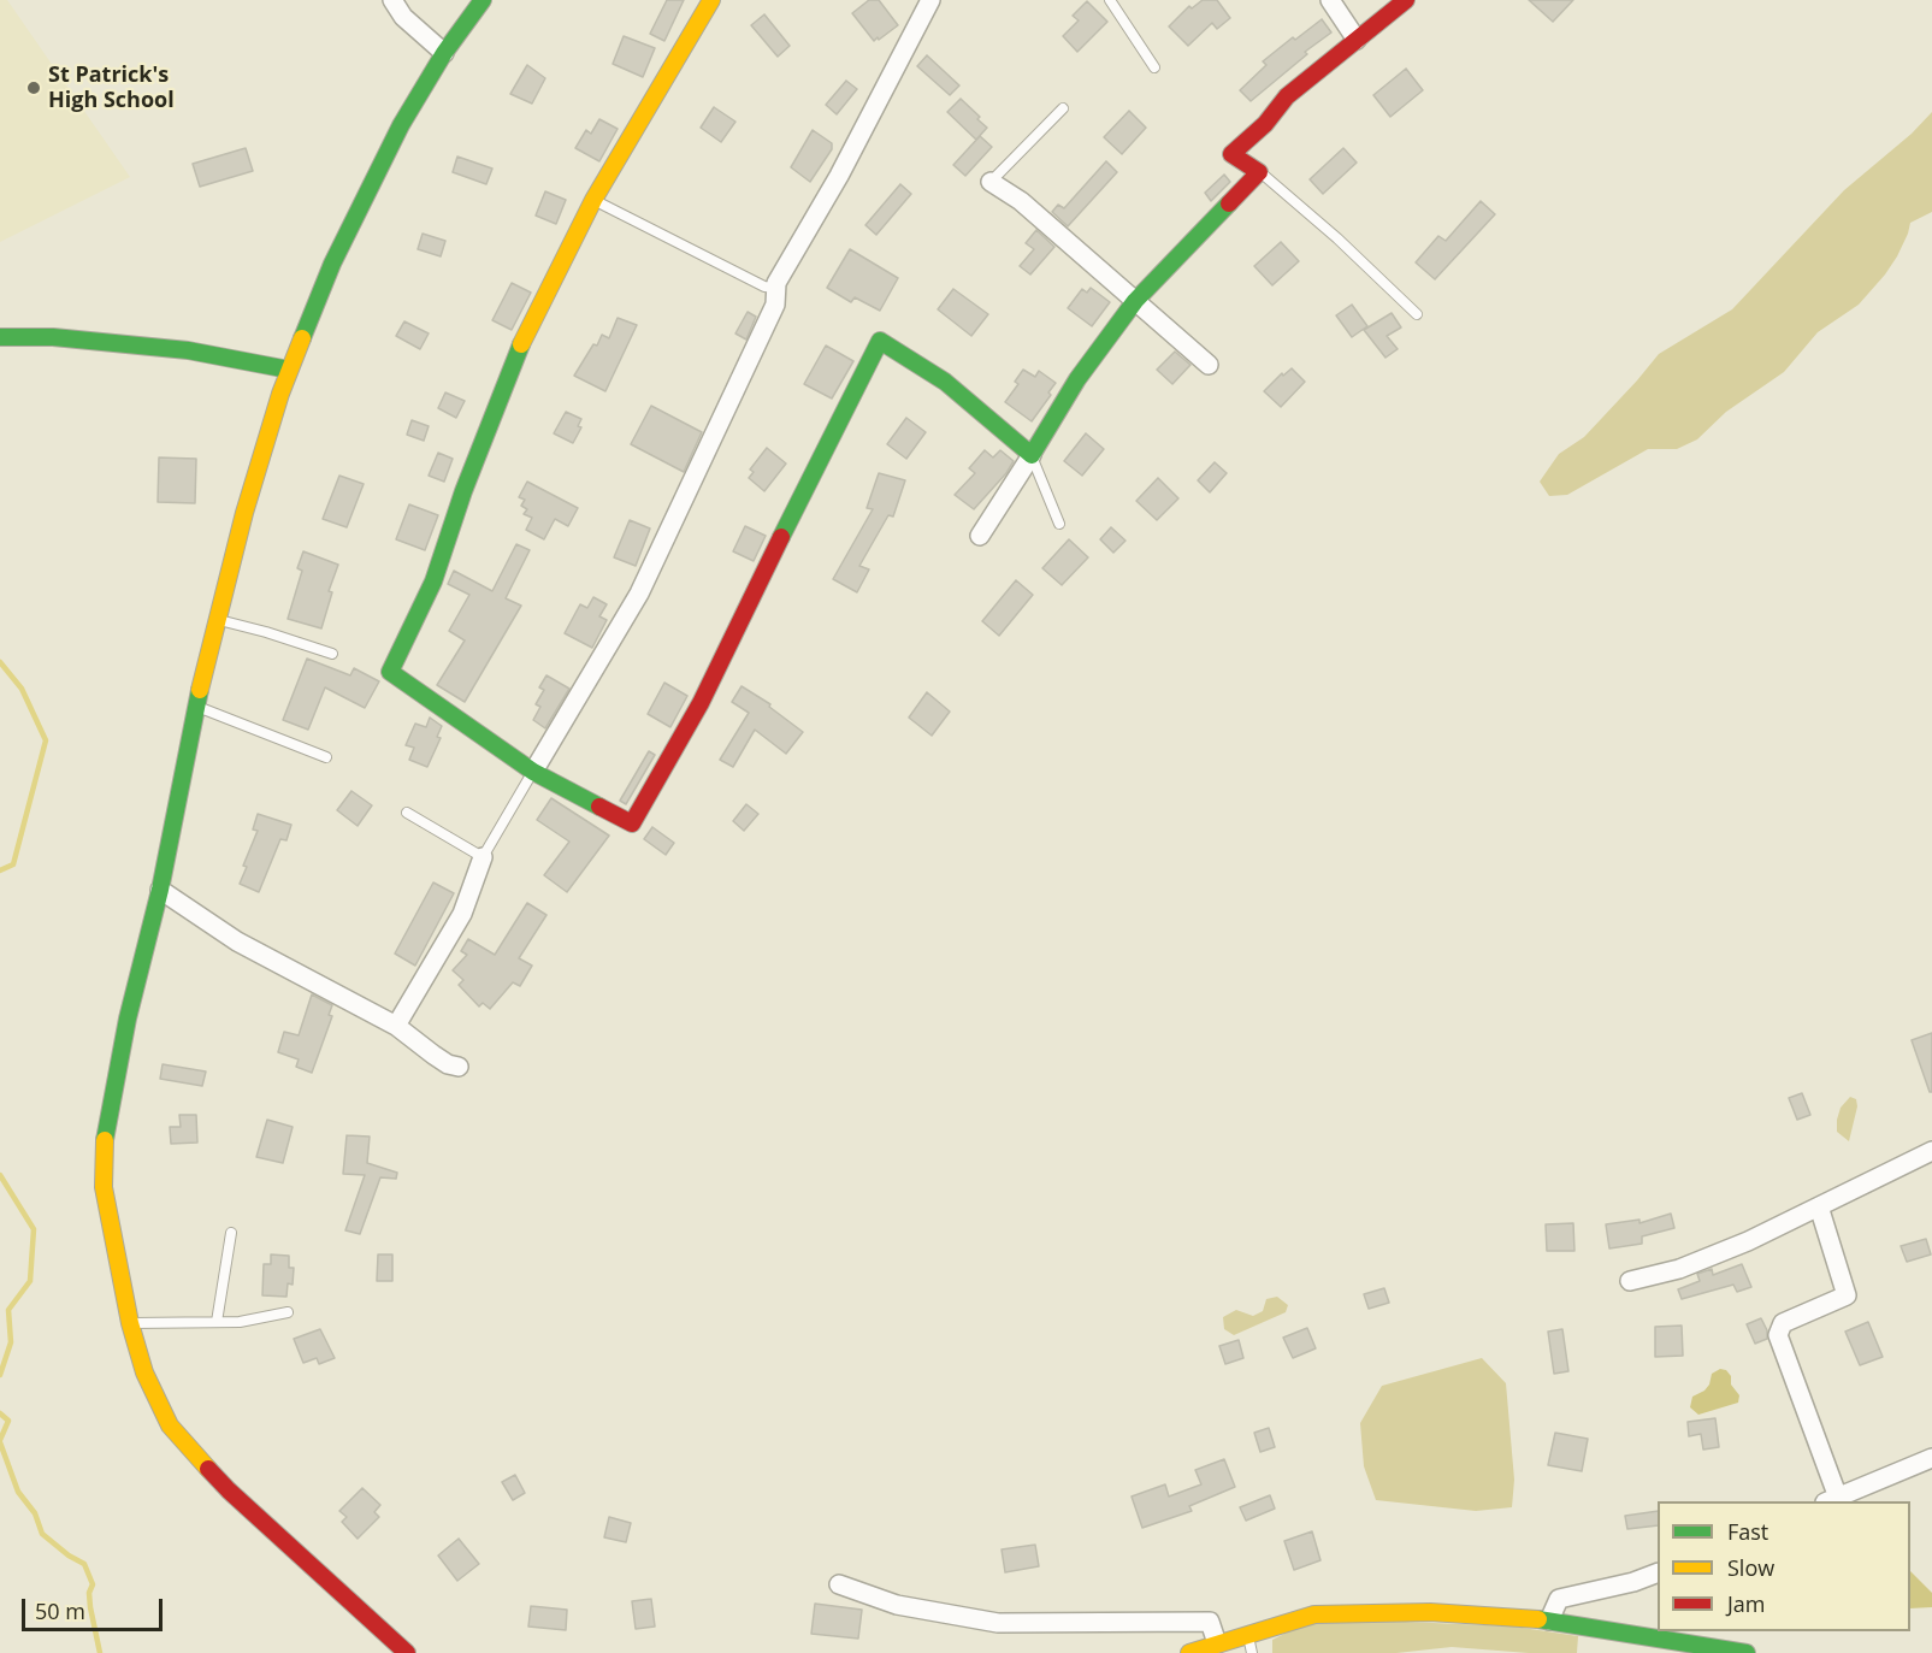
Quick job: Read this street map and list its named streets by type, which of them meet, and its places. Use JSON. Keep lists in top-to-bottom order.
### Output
{
  "places": ["St Patrick's High School"],
  "legend": ["Fast", "Slow", "Jam"],
  "scale_bar": "50 m"
}
